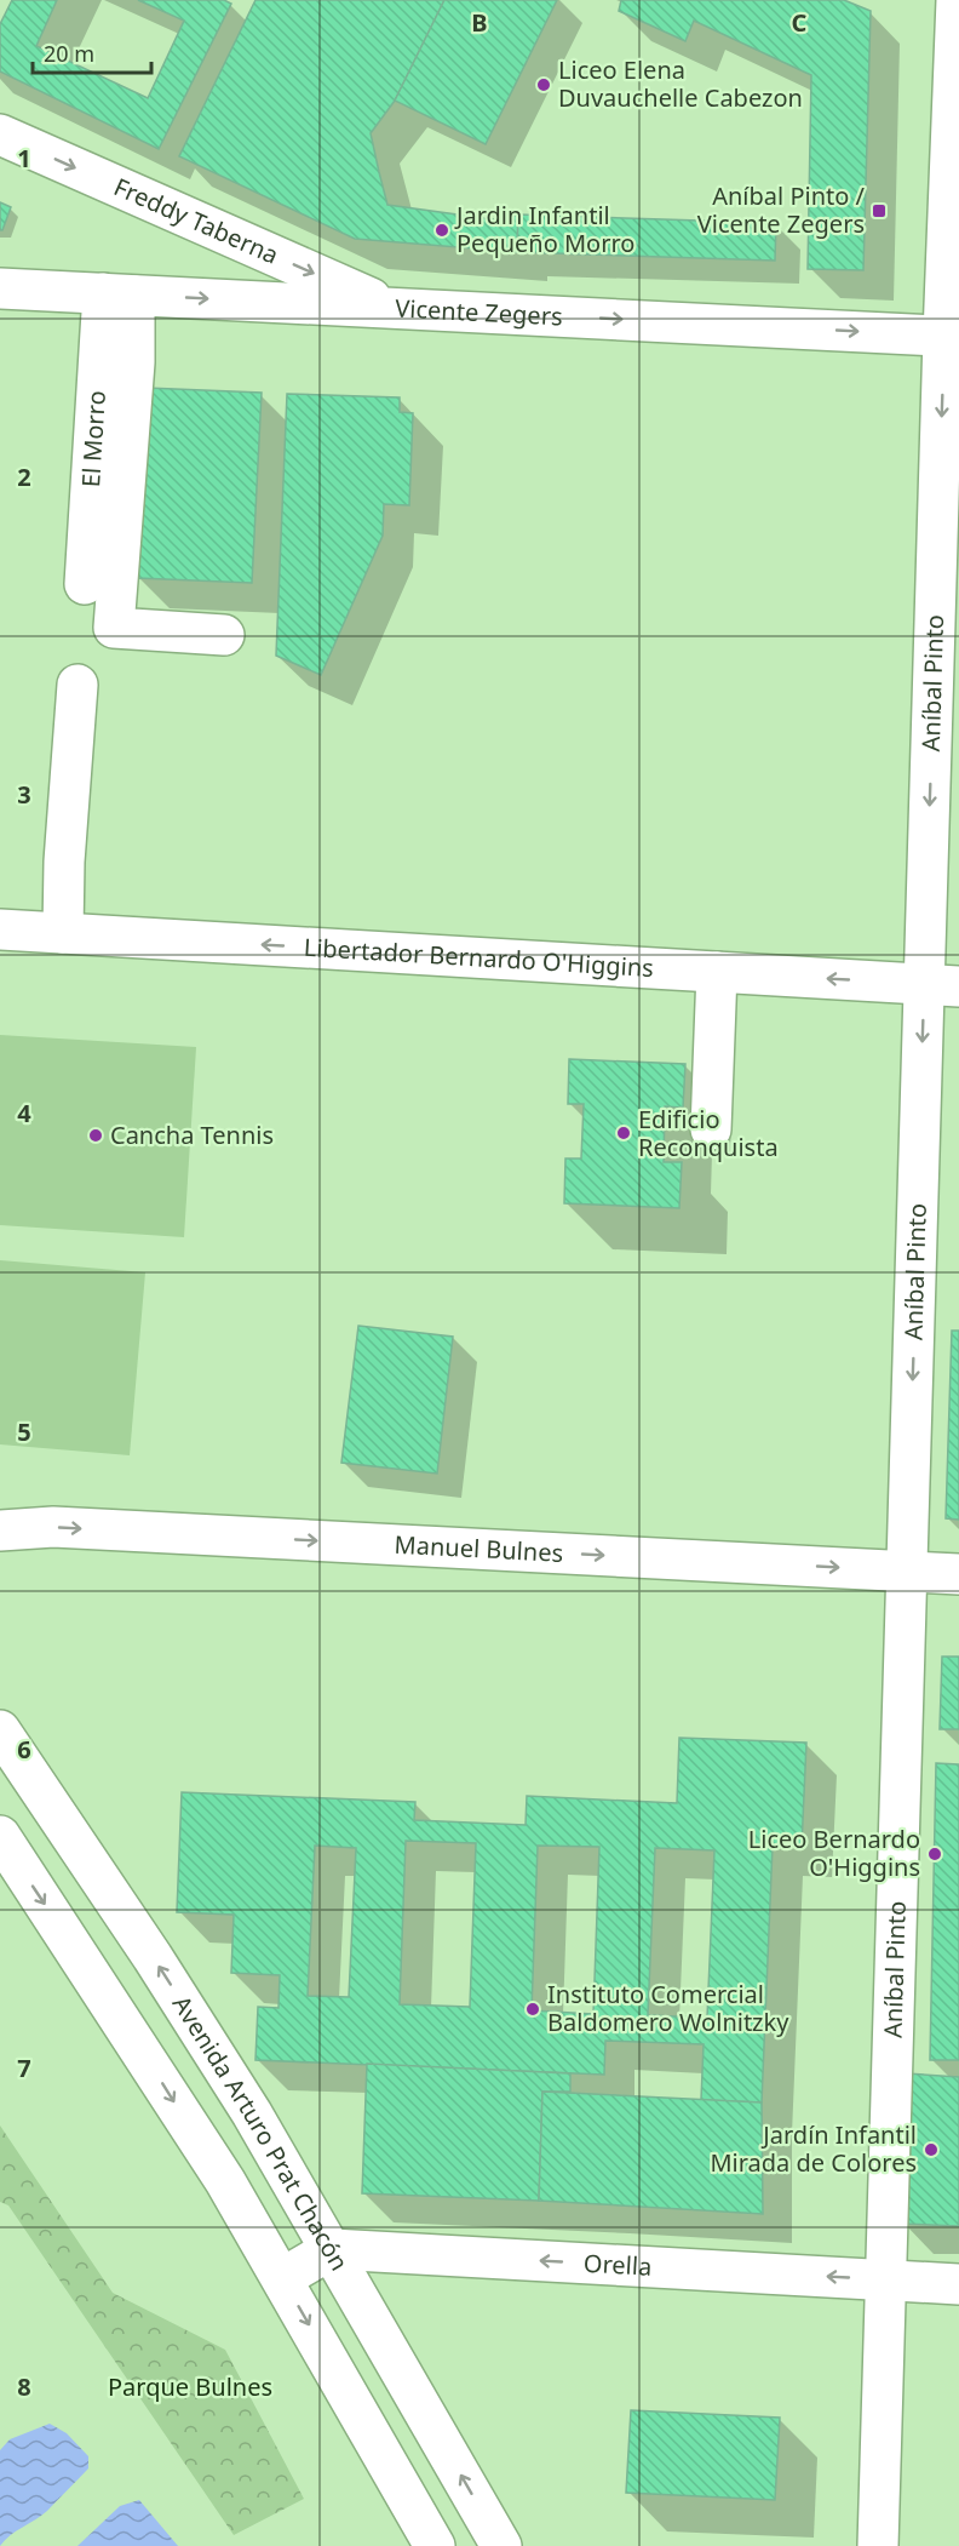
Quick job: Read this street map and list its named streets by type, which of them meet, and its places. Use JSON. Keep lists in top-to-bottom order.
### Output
{
  "streets": {
    "street": [
      "Freddy Taberna",
      "Vicente Zegers",
      "El Morro",
      "Aníbal Pinto",
      "Libertador Bernardo O'Higgins",
      "Manuel Bulnes",
      "Avenida Arturo Prat Chacón",
      "Orella"
    ]
  },
  "crossings": [
    ["Freddy Taberna", "Vicente Zegers"],
    ["Vicente Zegers", "El Morro"],
    ["Vicente Zegers", "Aníbal Pinto"],
    ["Aníbal Pinto", "Libertador Bernardo O'Higgins"],
    ["Aníbal Pinto", "Manuel Bulnes"],
    ["Aníbal Pinto", "Orella"],
    ["Avenida Arturo Prat Chacón", "Orella"]
  ],
  "one_way": [
    "Freddy Taberna",
    "Vicente Zegers",
    "Aníbal Pinto",
    "Libertador Bernardo O'Higgins",
    "Manuel Bulnes",
    "Orella"
  ],
  "parks": ["Parque Bulnes"],
  "places": {
    "other": [
      "Liceo Elena Duvauchelle Cabezon",
      "Jardin Infantil Pequeño Morro",
      "Edificio Reconquista",
      "Cancha Tennis",
      "Liceo Bernardo O'Higgins",
      "Instituto Comercial Baldomero Wolnitzky",
      "Jardín Infantil Mirada de Colores"
    ],
    "transit": ["Aníbal Pinto / Vicente Zegers"]
  },
  "scale_bar": "20 m",
  "grid": {
    "columns": ["B", "C"],
    "rows": [
      "1",
      "2",
      "3",
      "4",
      "5",
      "6",
      "7",
      "8"
    ]
  }
}
